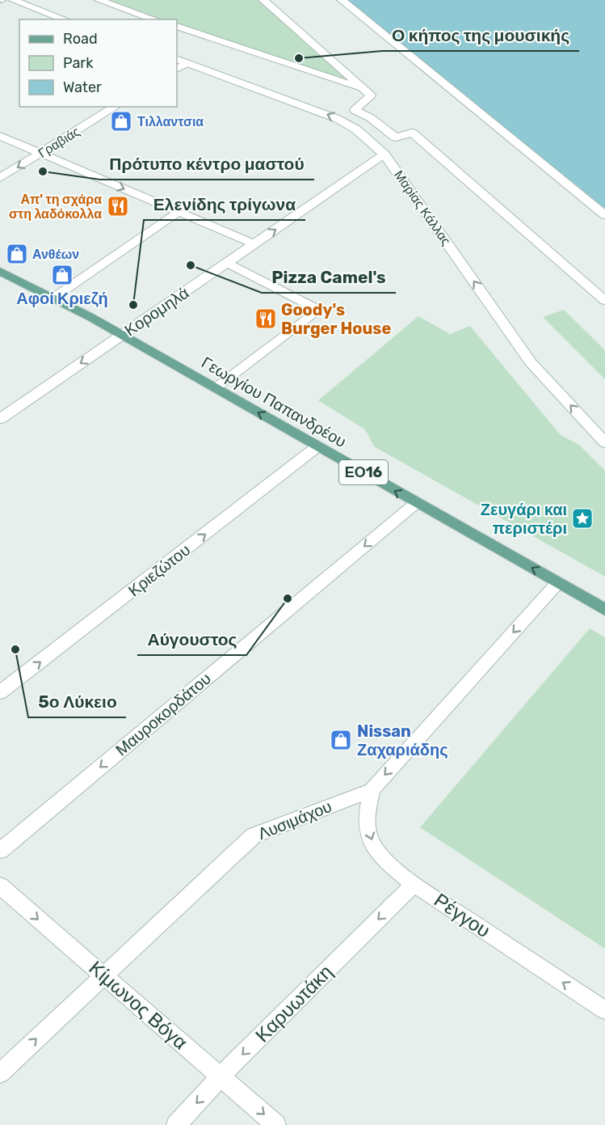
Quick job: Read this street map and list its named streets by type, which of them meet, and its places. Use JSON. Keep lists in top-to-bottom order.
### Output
{
  "streets": {
    "main road": ["Γεωργίου Παπανδρέου", "ΕΟ16"],
    "street": [
      "Γραβιάς",
      "Μαρίας Κάλλας",
      "Κορομηλά",
      "Κριεζώτου",
      "Μαυροκορδάτου",
      "Λυσιμάχου",
      "Ρέγγου",
      "Καρυωτάκη",
      "Κίμωνος Βόγα"
    ]
  },
  "crossings": [
    ["Μαρίας Κάλλας", "Κορομηλά"],
    ["Κορομηλά", "Γεωργίου Παπανδρέου"],
    ["Γεωργίου Παπανδρέου", "Κριεζώτου"],
    ["Γεωργίου Παπανδρέου", "Μαυροκορδάτου"],
    ["Γεωργίου Παπανδρέου", "Λυσιμάχου"],
    ["Λυσιμάχου", "Ρέγγου"],
    ["Λυσιμάχου", "Κίμωνος Βόγα"],
    ["Ρέγγου", "Καρυωτάκη"],
    ["Καρυωτάκη", "Κίμωνος Βόγα"]
  ],
  "one_way": [
    "Γεωργίου Παπανδρέου",
    "Κριεζώτου",
    "Μαυροκορδάτου",
    "Καρυωτάκη",
    "Κίμωνος Βόγα"
  ],
  "places": {
    "other": [
      "Ο κήπος της μουσικής",
      "Πρότυπο κέντρο μαστού",
      "Pizza Camel's",
      "Ελενίδης τρίγωνα",
      "Αύγουστος",
      "5ο Λύκειο"
    ],
    "shop": [
      "Τιλλαντσια",
      "Ανθέων",
      "Αφοί Κριεζή",
      "Nissan Ζαχαριάδης"
    ],
    "restaurant": ["Απ' τη σχάρα στη λαδόκολλα", "Goody's Burger House"],
    "place": ["Ζευγάρι και περιστέρι"]
  },
  "legend": ["Road", "Park", "Water"]
}
